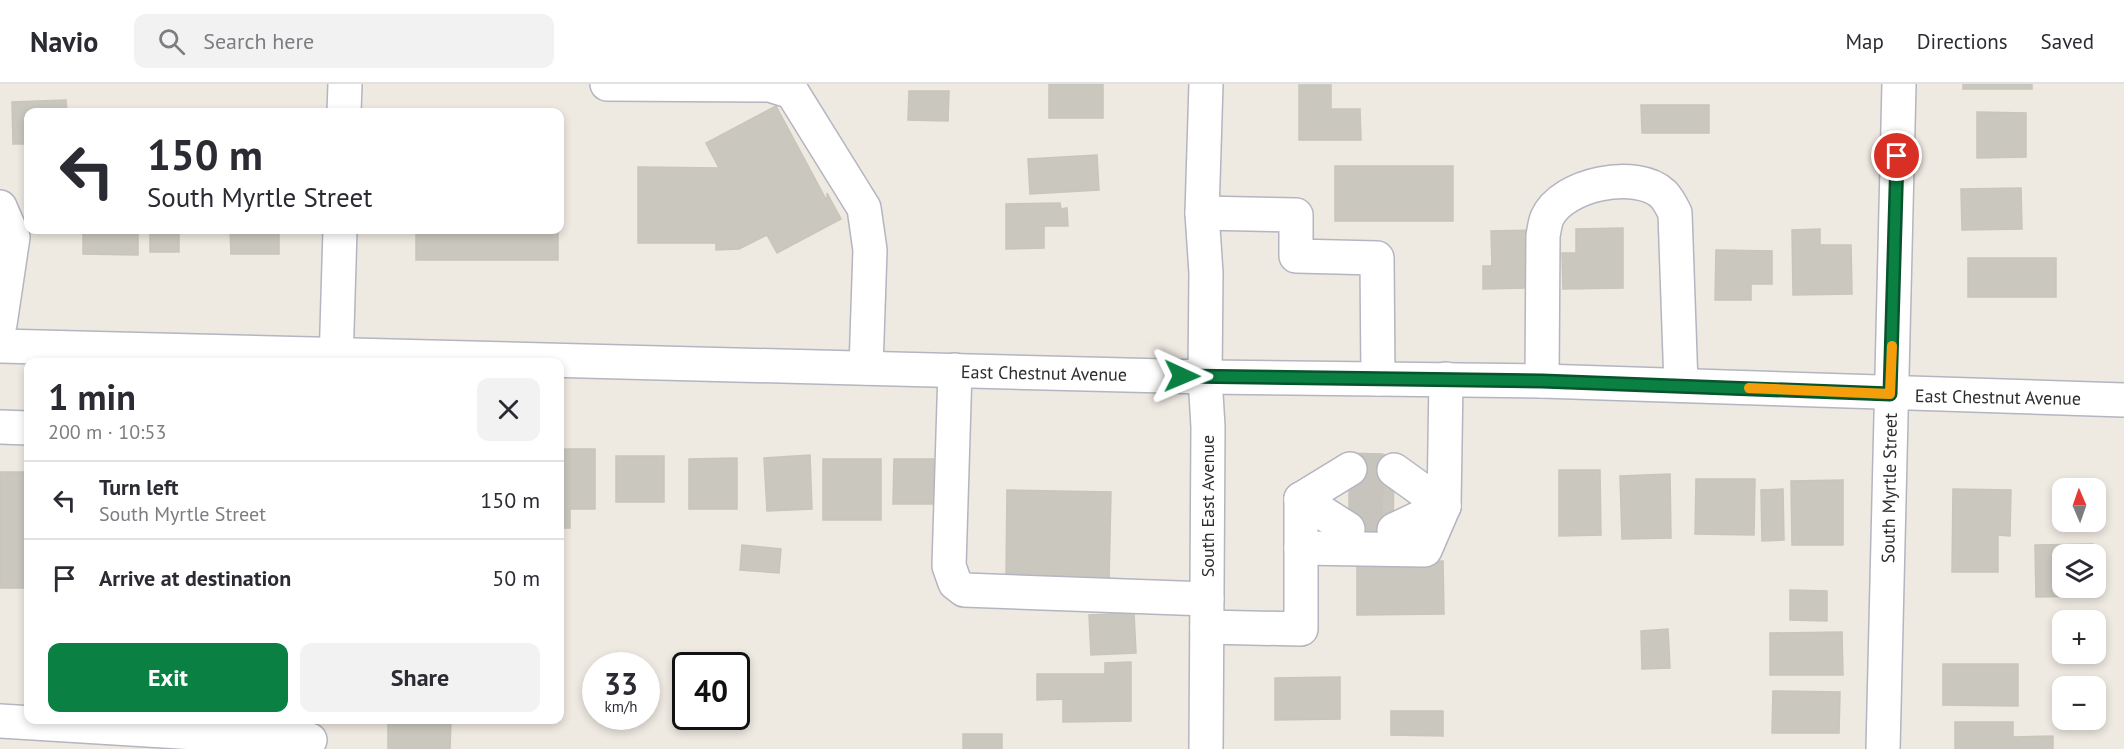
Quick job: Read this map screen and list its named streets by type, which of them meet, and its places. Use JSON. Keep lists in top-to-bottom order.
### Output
{
  "streets": {
    "street": ["East Chestnut Avenue", "South Myrtle Street", "South East Avenue"]
  },
  "crossings": [
    ["East Chestnut Avenue", "South Myrtle Street"],
    ["East Chestnut Avenue", "South East Avenue"]
  ],
  "north": "top",
  "page": {
    "header": "Navio",
    "search": "Search here",
    "nav": ["Map", "Directions", "Saved"],
    "turn": ["150 m", "South Myrtle Street"],
    "heading": ["1 min", "200 m · 10:53"],
    "list": [
      {
        "name": "Turn left",
        "note": "South Myrtle Street",
        "value": "150 m"
      },
      {
        "name": "Arrive at destination",
        "value": "50 m"
      }
    ],
    "map_buttons": ["+", "−"],
    "buttons": ["Exit", "Share"],
    "speed": "33 km/h",
    "limit": "40"
  }
}
